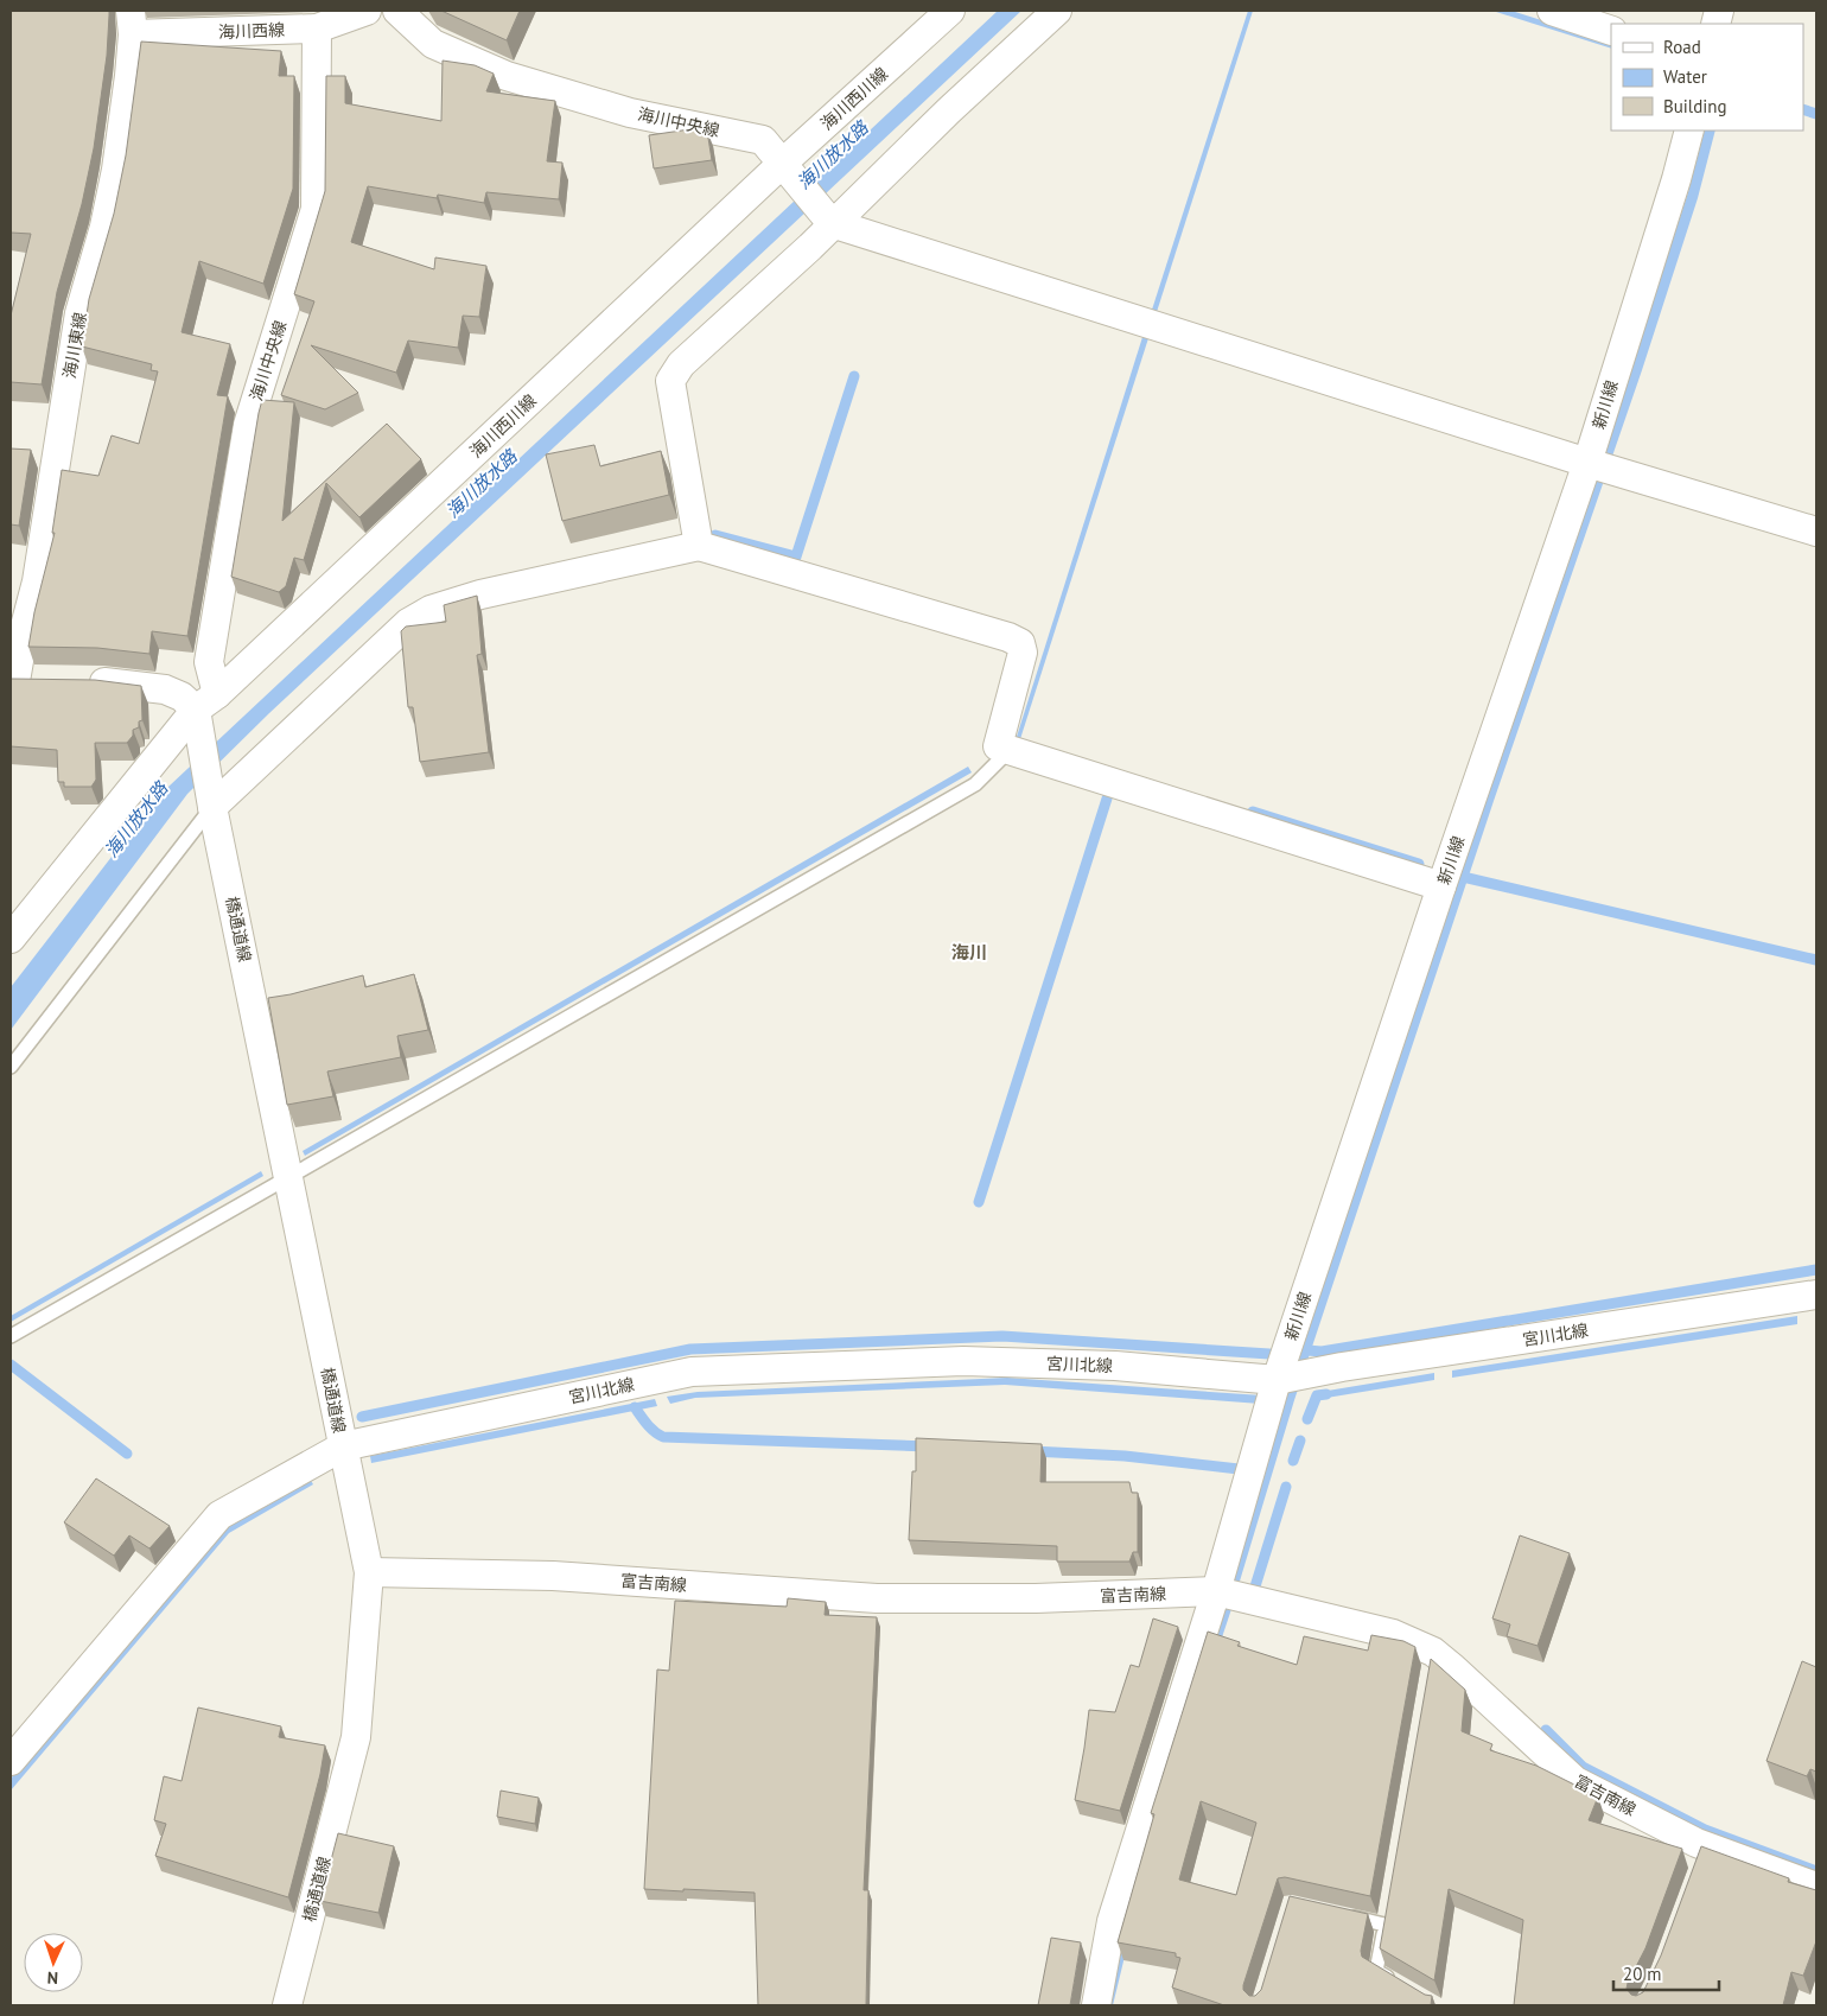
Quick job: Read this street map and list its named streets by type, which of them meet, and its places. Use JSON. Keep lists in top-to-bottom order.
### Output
{
  "streets": {
    "street": [
      "海川西線",
      "海川西川線",
      "海川中央線",
      "海川東線",
      "新川線",
      "橋通道線",
      "宮川北線",
      "富吉南線"
    ]
  },
  "crossings": [
    ["海川西線", "海川中央線"],
    ["海川西線", "海川東線"],
    ["海川西川線", "海川中央線"],
    ["海川西川線", "橋通道線"],
    ["新川線", "宮川北線"],
    ["新川線", "富吉南線"],
    ["橋通道線", "宮川北線"],
    ["橋通道線", "富吉南線"]
  ],
  "districts": ["海川"],
  "water": ["海川放水路"],
  "legend": ["Road", "Water", "Building"],
  "scale_bar": "20 m",
  "north": "bottom"
}
